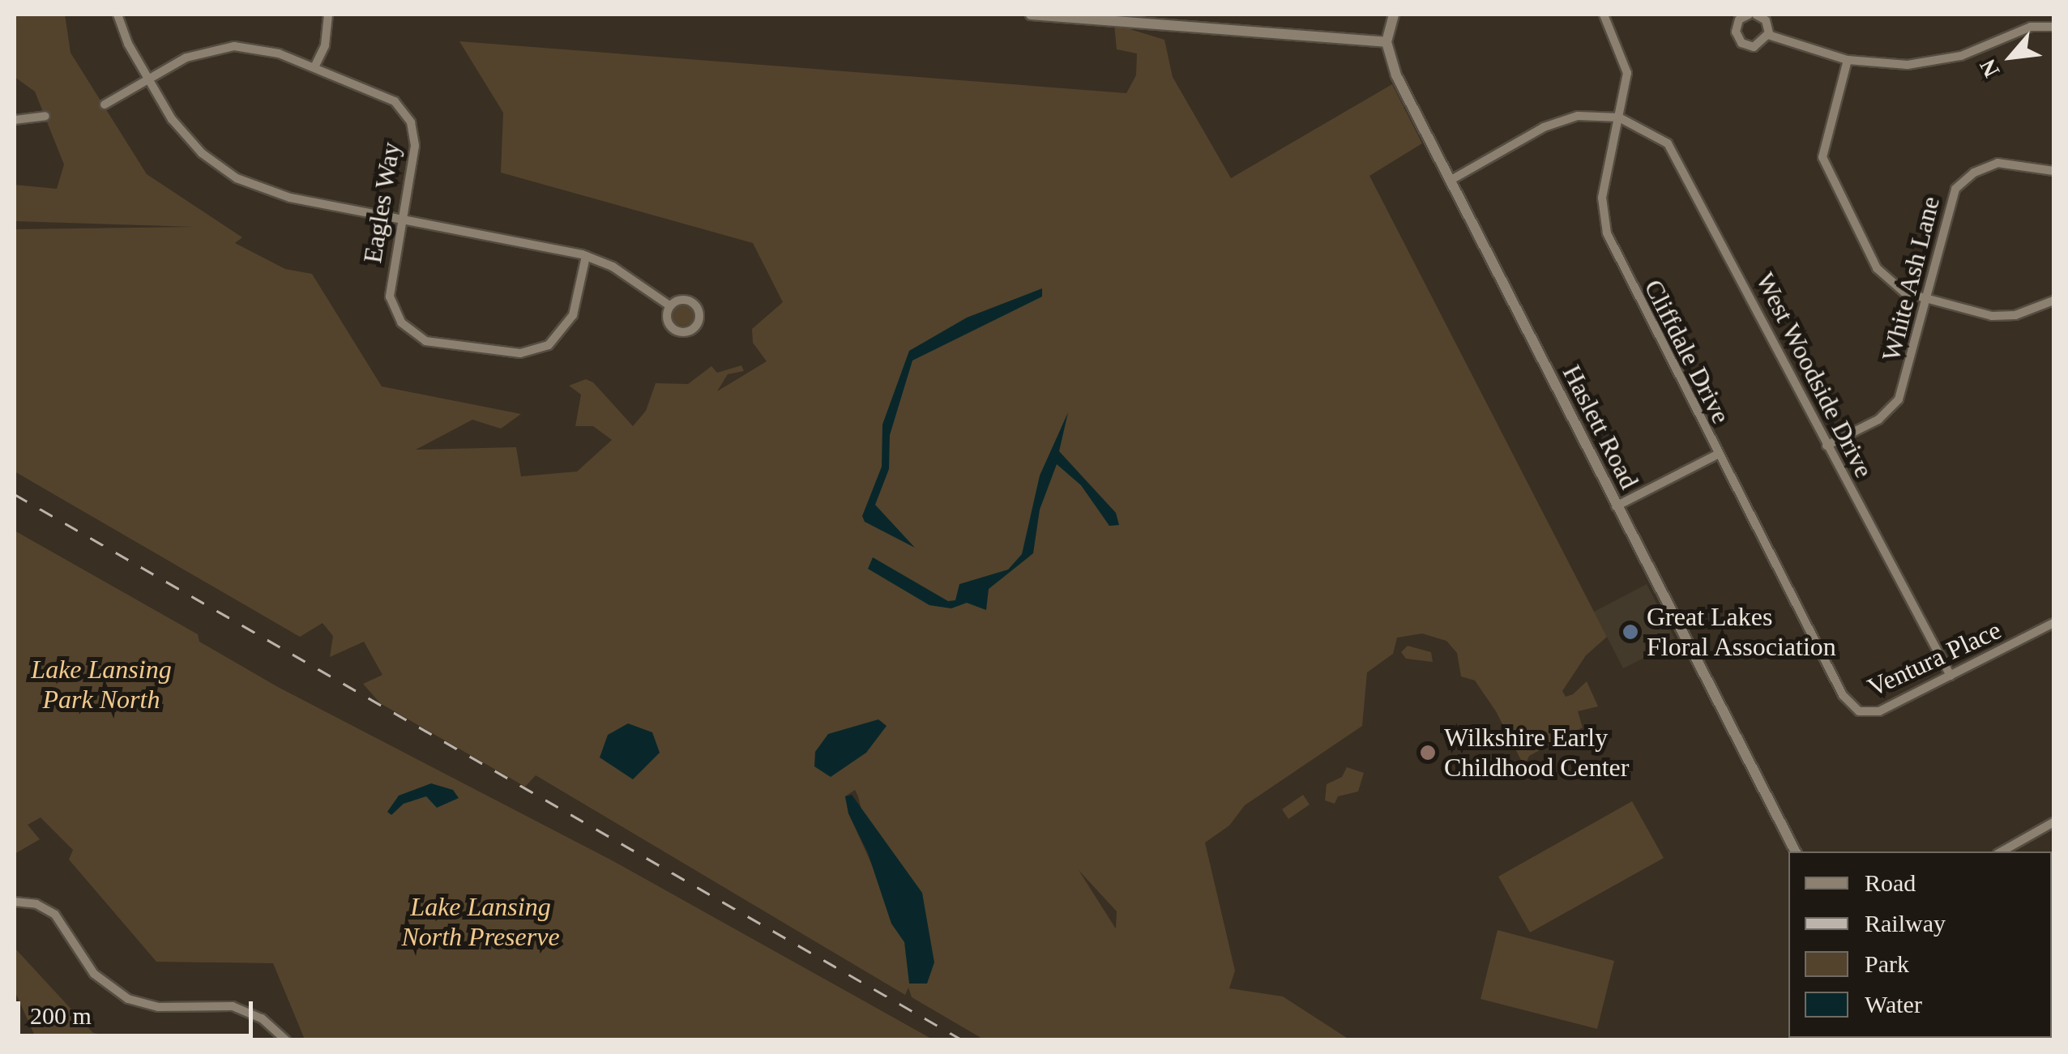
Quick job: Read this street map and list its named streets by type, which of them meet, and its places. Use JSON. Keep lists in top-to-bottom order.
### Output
{
  "streets": {
    "street": [
      "Eagles Way",
      "White Ash Lane",
      "Cliffdale Drive",
      "West Woodside Drive",
      "Haslett Road",
      "Ventura Place"
    ]
  },
  "crossings": [
    ["White Ash Lane", "West Woodside Drive"],
    ["Cliffdale Drive", "West Woodside Drive"],
    ["Cliffdale Drive", "Ventura Place"],
    ["West Woodside Drive", "Ventura Place"]
  ],
  "parks": ["Lake Lansing Park North", "Lake Lansing North Preserve"],
  "places": ["Great Lakes Floral Association", "Wilkshire Early Childhood Center"],
  "legend": [
    "Road",
    "Railway",
    "Park",
    "Water"
  ],
  "scale_bar": "200 m",
  "north": "bottom left"
}
